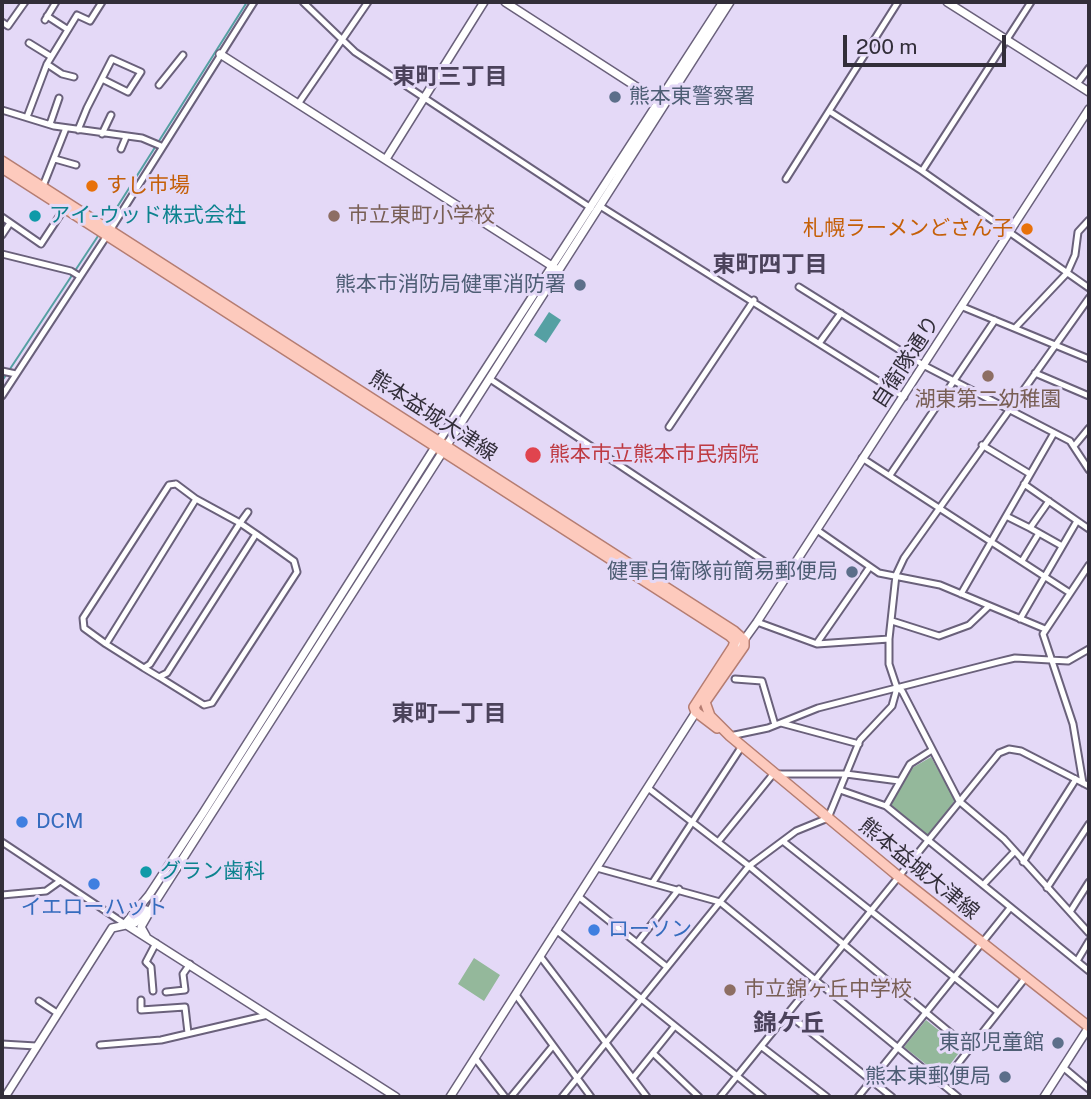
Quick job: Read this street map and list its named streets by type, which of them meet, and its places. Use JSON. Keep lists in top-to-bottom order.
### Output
{
  "streets": {
    "main road": ["熊本益城大津線"],
    "street": ["自衛隊通り"]
  },
  "crossings": [
    ["自衛隊通り", "熊本益城大津線"]
  ],
  "districts": [
    "東町三丁目",
    "東町四丁目",
    "東町一丁目",
    "錦ケ丘"
  ],
  "places": [
    "熊本東警察署",
    "すし市場",
    "アイ-ウッド株式会社",
    "市立東町小学校",
    "札幌ラーメンどさん子",
    "熊本市消防局健軍消防署",
    "湖東第二幼稚園",
    "熊本市立熊本市民病院",
    "健軍自衛隊前簡易郵便局",
    "DCM",
    "グラン歯科",
    "イエローハット",
    "ローソン",
    "市立錦ヶ丘中学校",
    "東部児童館",
    "熊本東郵便局"
  ],
  "scale_bar": "200 m"
}
